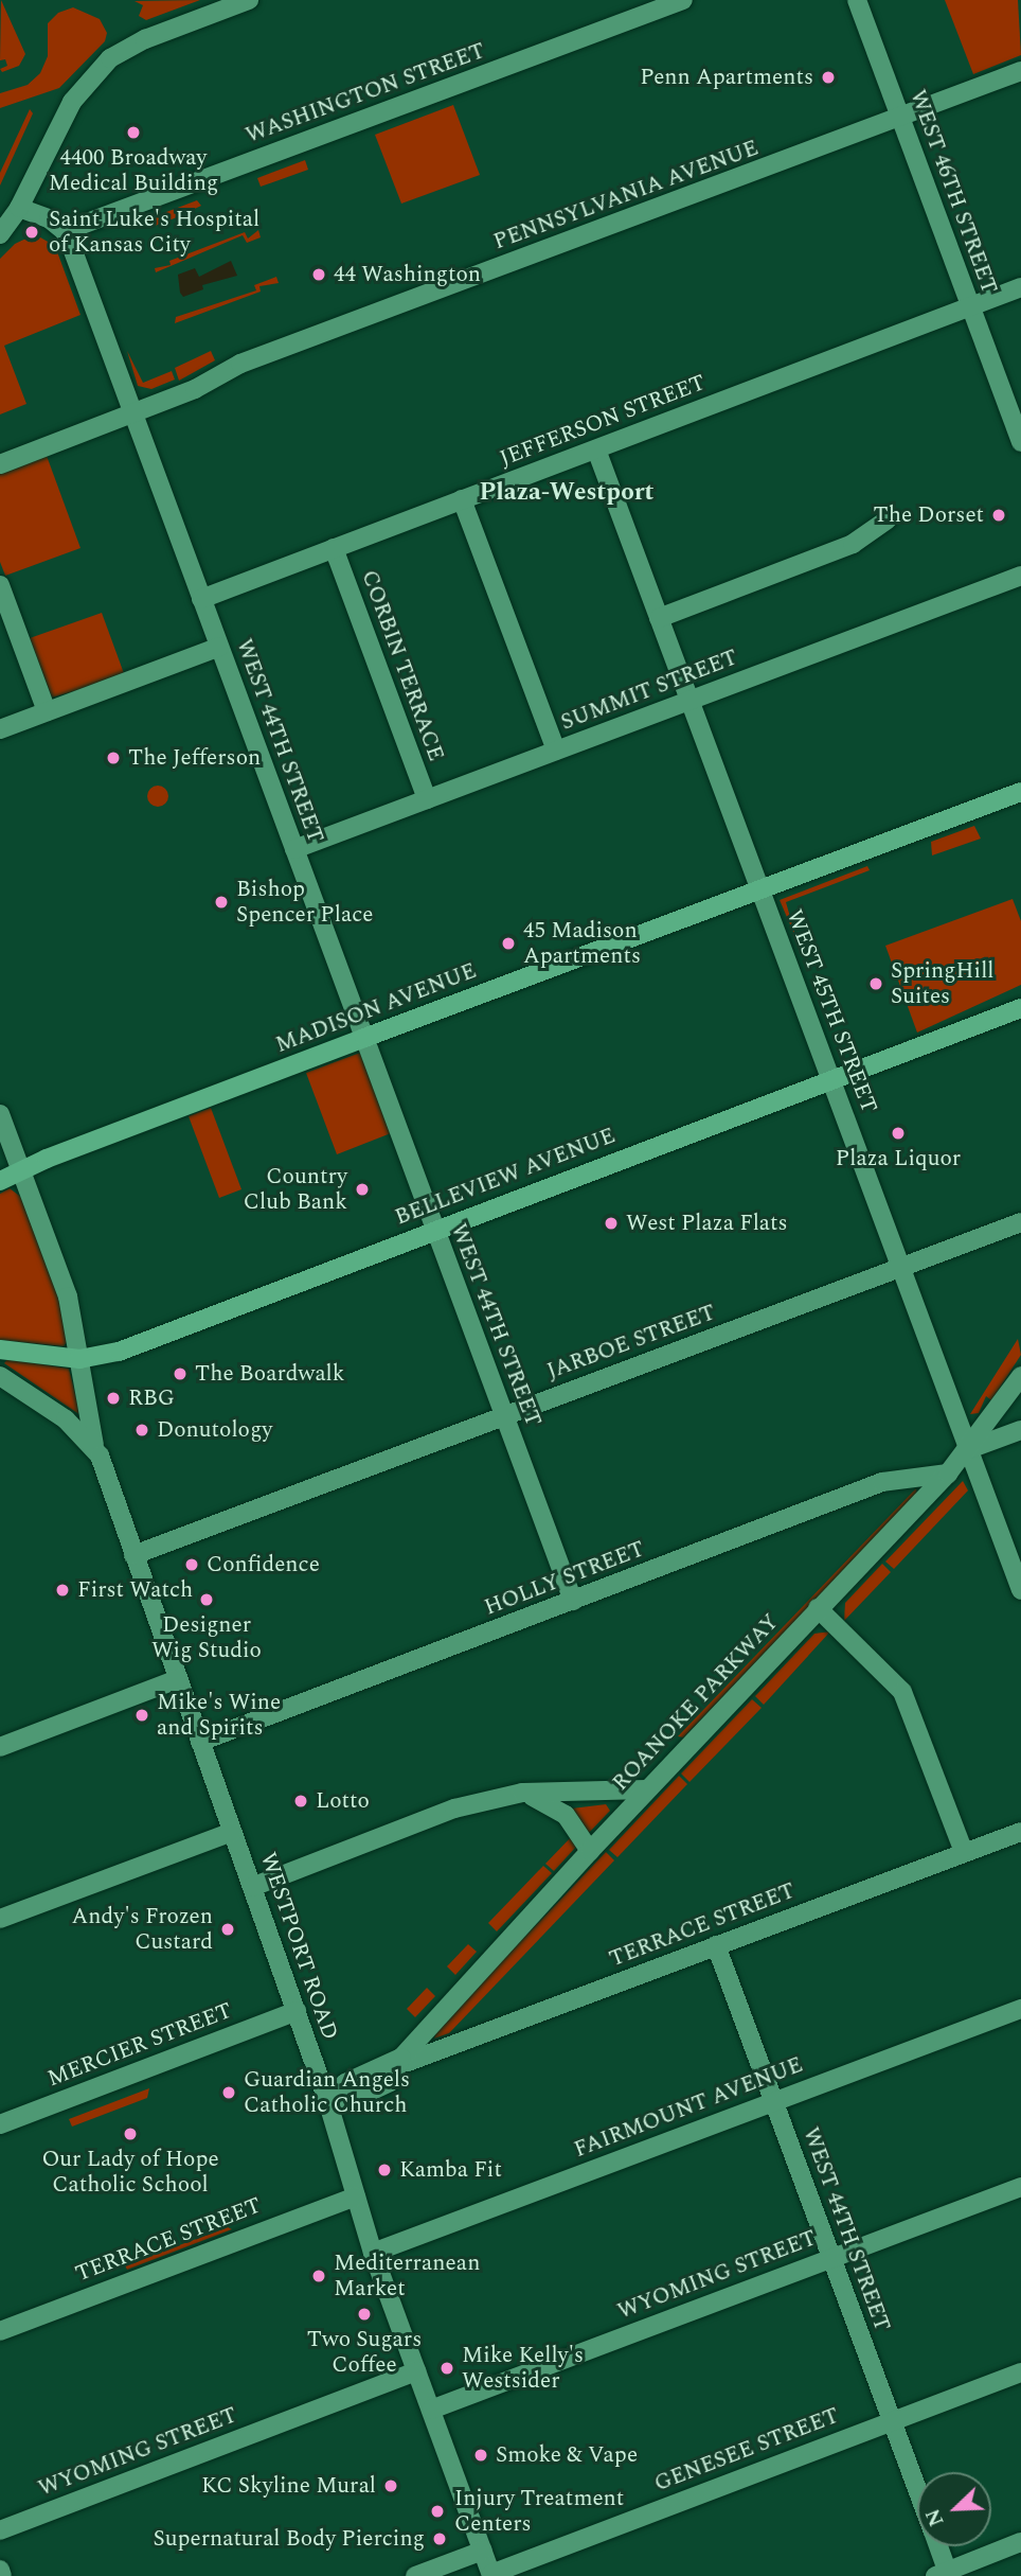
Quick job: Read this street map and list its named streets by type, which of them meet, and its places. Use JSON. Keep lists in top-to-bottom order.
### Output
{
  "streets": {
    "main road": ["MADISON AVENUE", "BELLEVIEW AVENUE"],
    "street": [
      "WASHINGTON STREET",
      "WEST 46TH STREET",
      "PENNSYLVANIA AVENUE",
      "JEFFERSON STREET",
      "CORBIN TERRACE",
      "SUMMIT STREET",
      "WEST 44TH STREET",
      "WEST 45TH STREET",
      "JARBOE STREET",
      "HOLLY STREET",
      "ROANOKE PARKWAY",
      "TERRACE STREET",
      "WESTPORT ROAD",
      "MERCIER STREET",
      "FAIRMOUNT AVENUE",
      "WYOMING STREET",
      "GENESEE STREET"
    ]
  },
  "crossings": [
    ["WASHINGTON STREET", "WEST 44TH STREET"],
    ["WEST 46TH STREET", "PENNSYLVANIA AVENUE"],
    ["WEST 46TH STREET", "JEFFERSON STREET"],
    ["PENNSYLVANIA AVENUE", "WEST 44TH STREET"],
    ["JEFFERSON STREET", "CORBIN TERRACE"],
    ["JEFFERSON STREET", "WEST 44TH STREET"],
    ["JEFFERSON STREET", "WEST 45TH STREET"],
    ["CORBIN TERRACE", "SUMMIT STREET"],
    ["SUMMIT STREET", "WEST 44TH STREET"],
    ["SUMMIT STREET", "WEST 45TH STREET"],
    ["WEST 44TH STREET", "MADISON AVENUE"],
    ["WEST 44TH STREET", "BELLEVIEW AVENUE"],
    ["WEST 44TH STREET", "JARBOE STREET"],
    ["WEST 44TH STREET", "HOLLY STREET"],
    ["WEST 44TH STREET", "TERRACE STREET"],
    ["WEST 44TH STREET", "FAIRMOUNT AVENUE"],
    ["WEST 44TH STREET", "WYOMING STREET"],
    ["WEST 44TH STREET", "GENESEE STREET"],
    ["MADISON AVENUE", "WEST 45TH STREET"],
    ["WEST 45TH STREET", "BELLEVIEW AVENUE"],
    ["WEST 45TH STREET", "JARBOE STREET"],
    ["WEST 45TH STREET", "ROANOKE PARKWAY"],
    ["JARBOE STREET", "WESTPORT ROAD"],
    ["HOLLY STREET", "ROANOKE PARKWAY"],
    ["HOLLY STREET", "WESTPORT ROAD"],
    ["ROANOKE PARKWAY", "TERRACE STREET"],
    ["ROANOKE PARKWAY", "WESTPORT ROAD"],
    ["TERRACE STREET", "WESTPORT ROAD"],
    ["WESTPORT ROAD", "MERCIER STREET"],
    ["WESTPORT ROAD", "FAIRMOUNT AVENUE"],
    ["WESTPORT ROAD", "WYOMING STREET"],
    ["WESTPORT ROAD", "GENESEE STREET"]
  ],
  "districts": ["Plaza-Westport"],
  "places": [
    "Penn Apartments",
    "4400 Broadway Medical Building",
    "Saint Luke's Hospital of Kansas City",
    "44 Washington",
    "The Dorset",
    "The Jefferson",
    "Bishop Spencer Place",
    "45 Madison Apartments",
    "SpringHill Suites",
    "Plaza Liquor",
    "Country Club Bank",
    "West Plaza Flats",
    "The Boardwalk",
    "RBG",
    "Donutology",
    "Confidence",
    "First Watch",
    "Designer Wig Studio",
    "Mike's Wine and Spirits",
    "Lotto",
    "Andy's Frozen Custard",
    "Guardian Angels Catholic Church",
    "Our Lady of Hope Catholic School",
    "Kamba Fit",
    "Mediterranean Market",
    "Two Sugars Coffee",
    "Mike Kelly's Westsider",
    "Smoke & Vape",
    "KC Skyline Mural",
    "Injury Treatment Centers",
    "Supernatural Body Piercing"
  ],
  "north": "bottom left"
}
